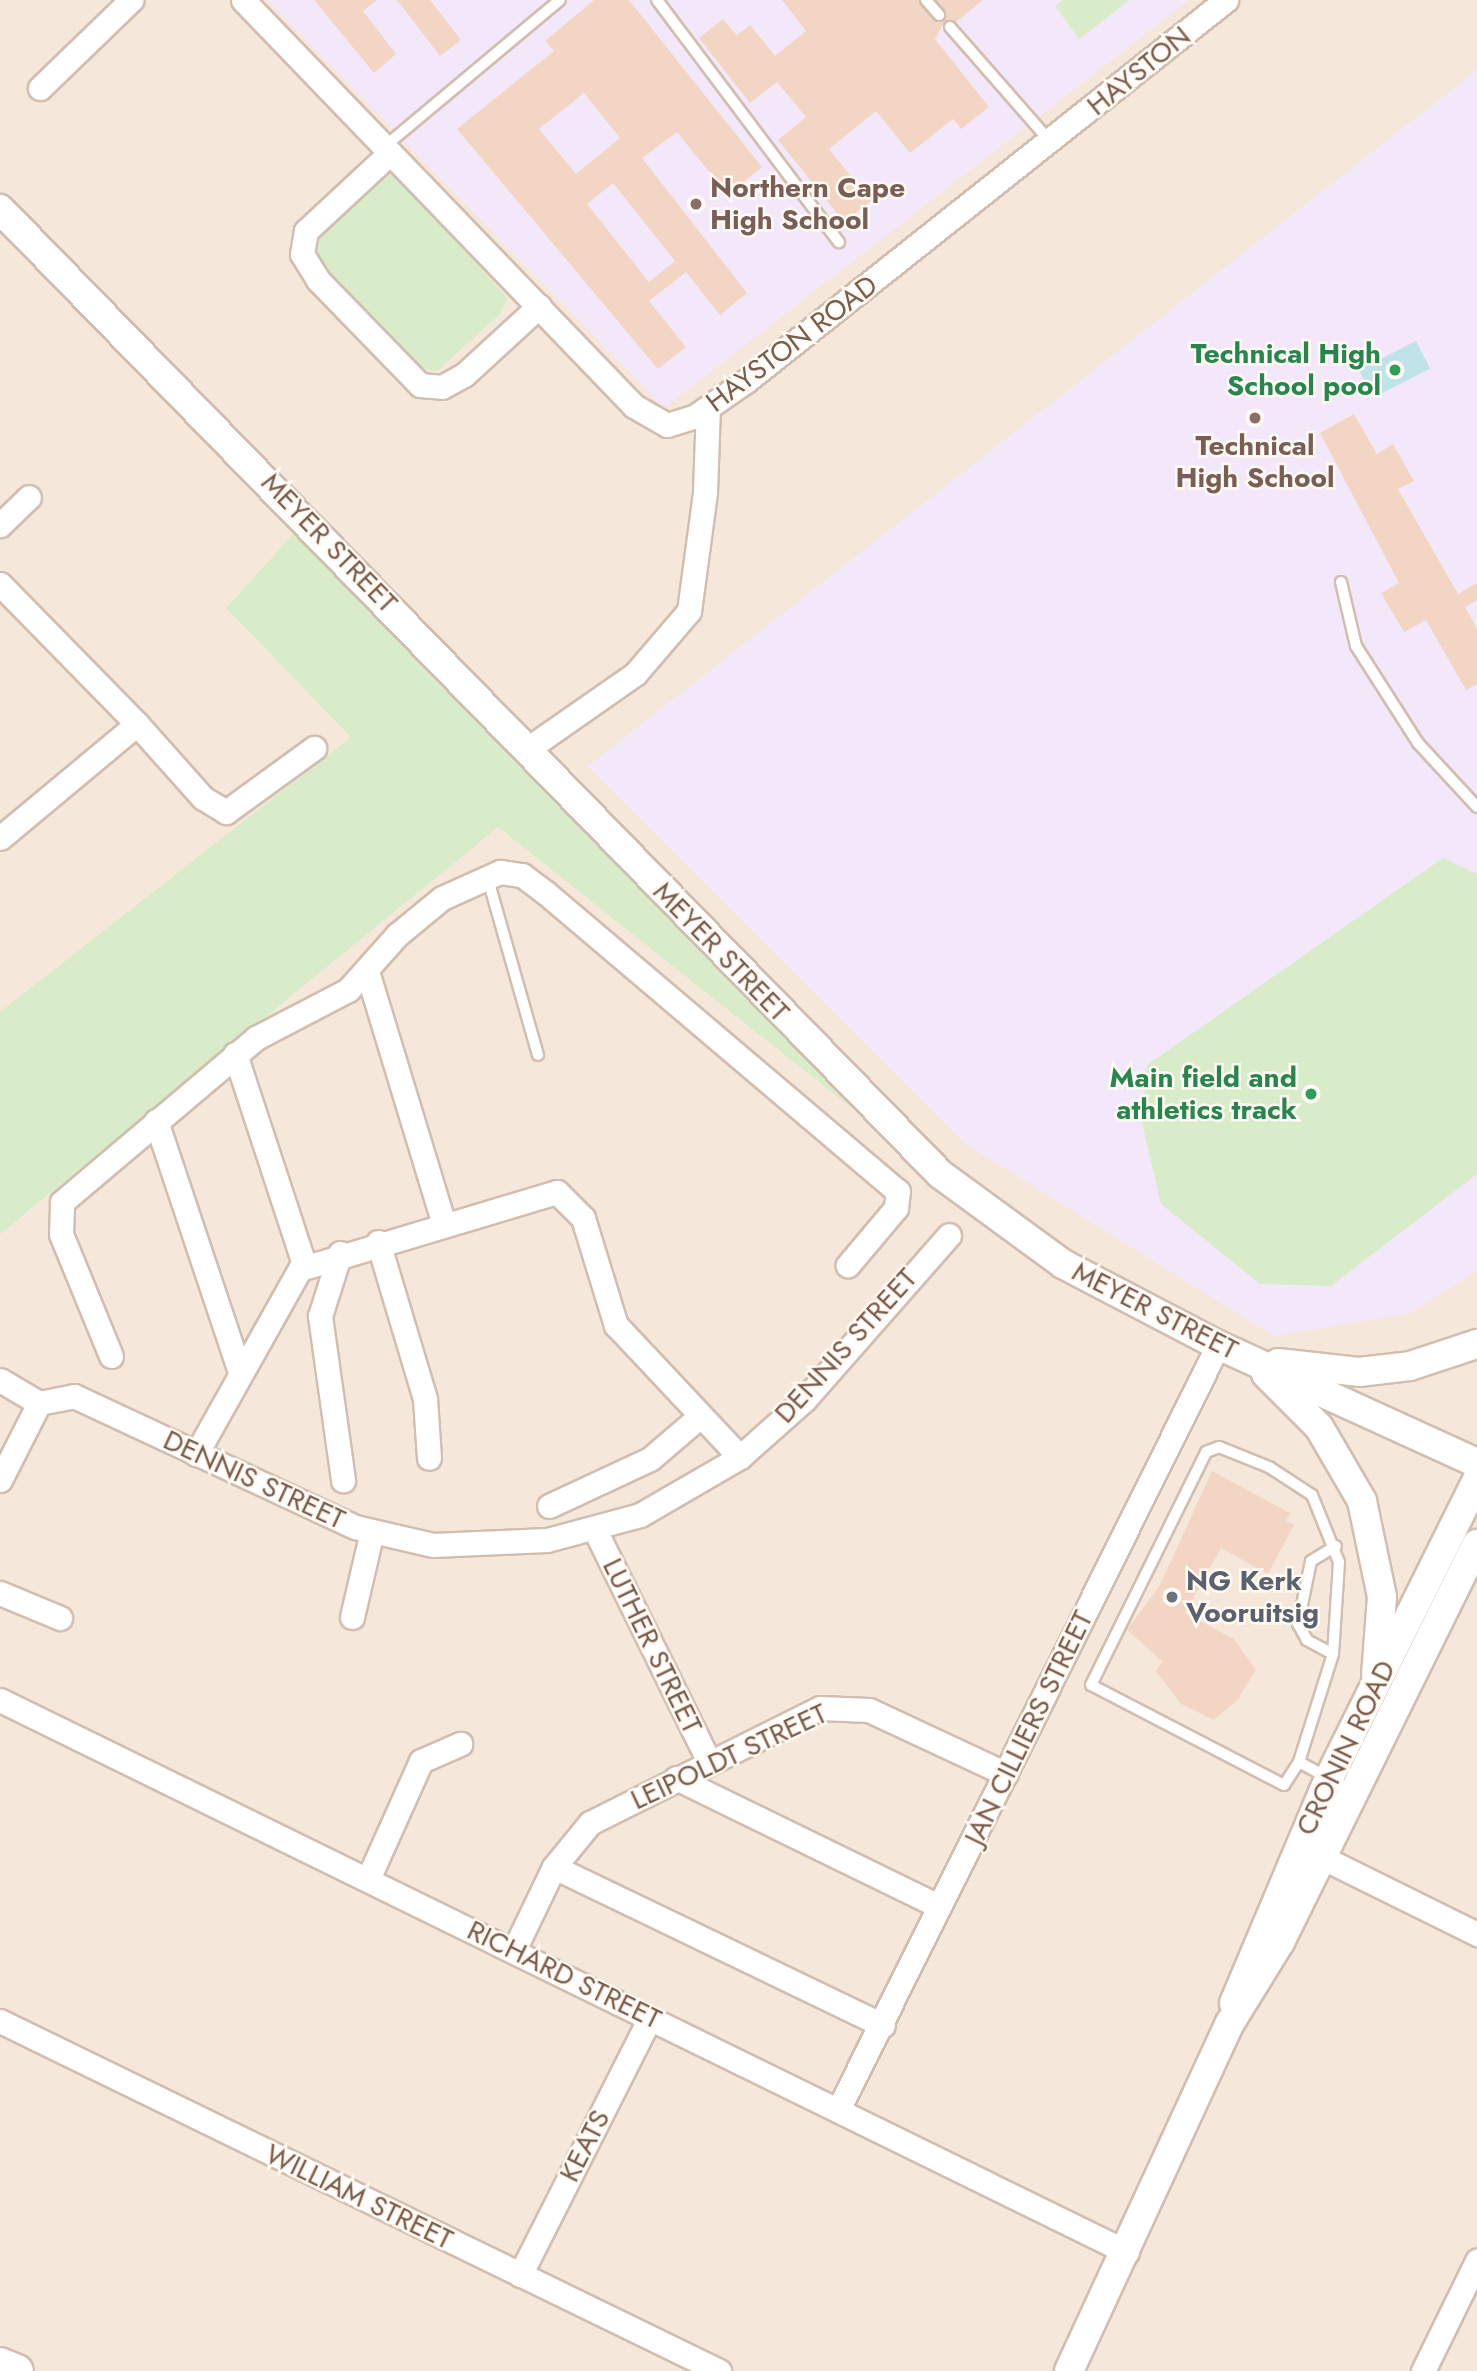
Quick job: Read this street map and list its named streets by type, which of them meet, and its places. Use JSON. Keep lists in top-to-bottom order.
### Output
{
  "streets": {
    "street": [
      "HAYSTON",
      "HAYSTON ROAD",
      "MEYER STREET",
      "DENNIS STREET",
      "LUTHER STREET",
      "JAN CILLIERS STREET",
      "CRONIN ROAD",
      "LEIPOLDT STREET",
      "RICHARD STREET",
      "KEATS",
      "WILLIAM STREET"
    ]
  },
  "crossings": [
    ["HAYSTON", "HAYSTON ROAD"],
    ["MEYER STREET", "JAN CILLIERS STREET"],
    ["DENNIS STREET", "LUTHER STREET"],
    ["LUTHER STREET", "LEIPOLDT STREET"],
    ["JAN CILLIERS STREET", "LEIPOLDT STREET"],
    ["JAN CILLIERS STREET", "RICHARD STREET"],
    ["CRONIN ROAD", "RICHARD STREET"],
    ["LEIPOLDT STREET", "RICHARD STREET"],
    ["RICHARD STREET", "KEATS"],
    ["KEATS", "WILLIAM STREET"]
  ],
  "places": [
    "Northern Cape High School",
    "Technical High School pool",
    "Technical High School",
    "Main field and athletics track",
    "NG Kerk Vooruitsig"
  ]
}
